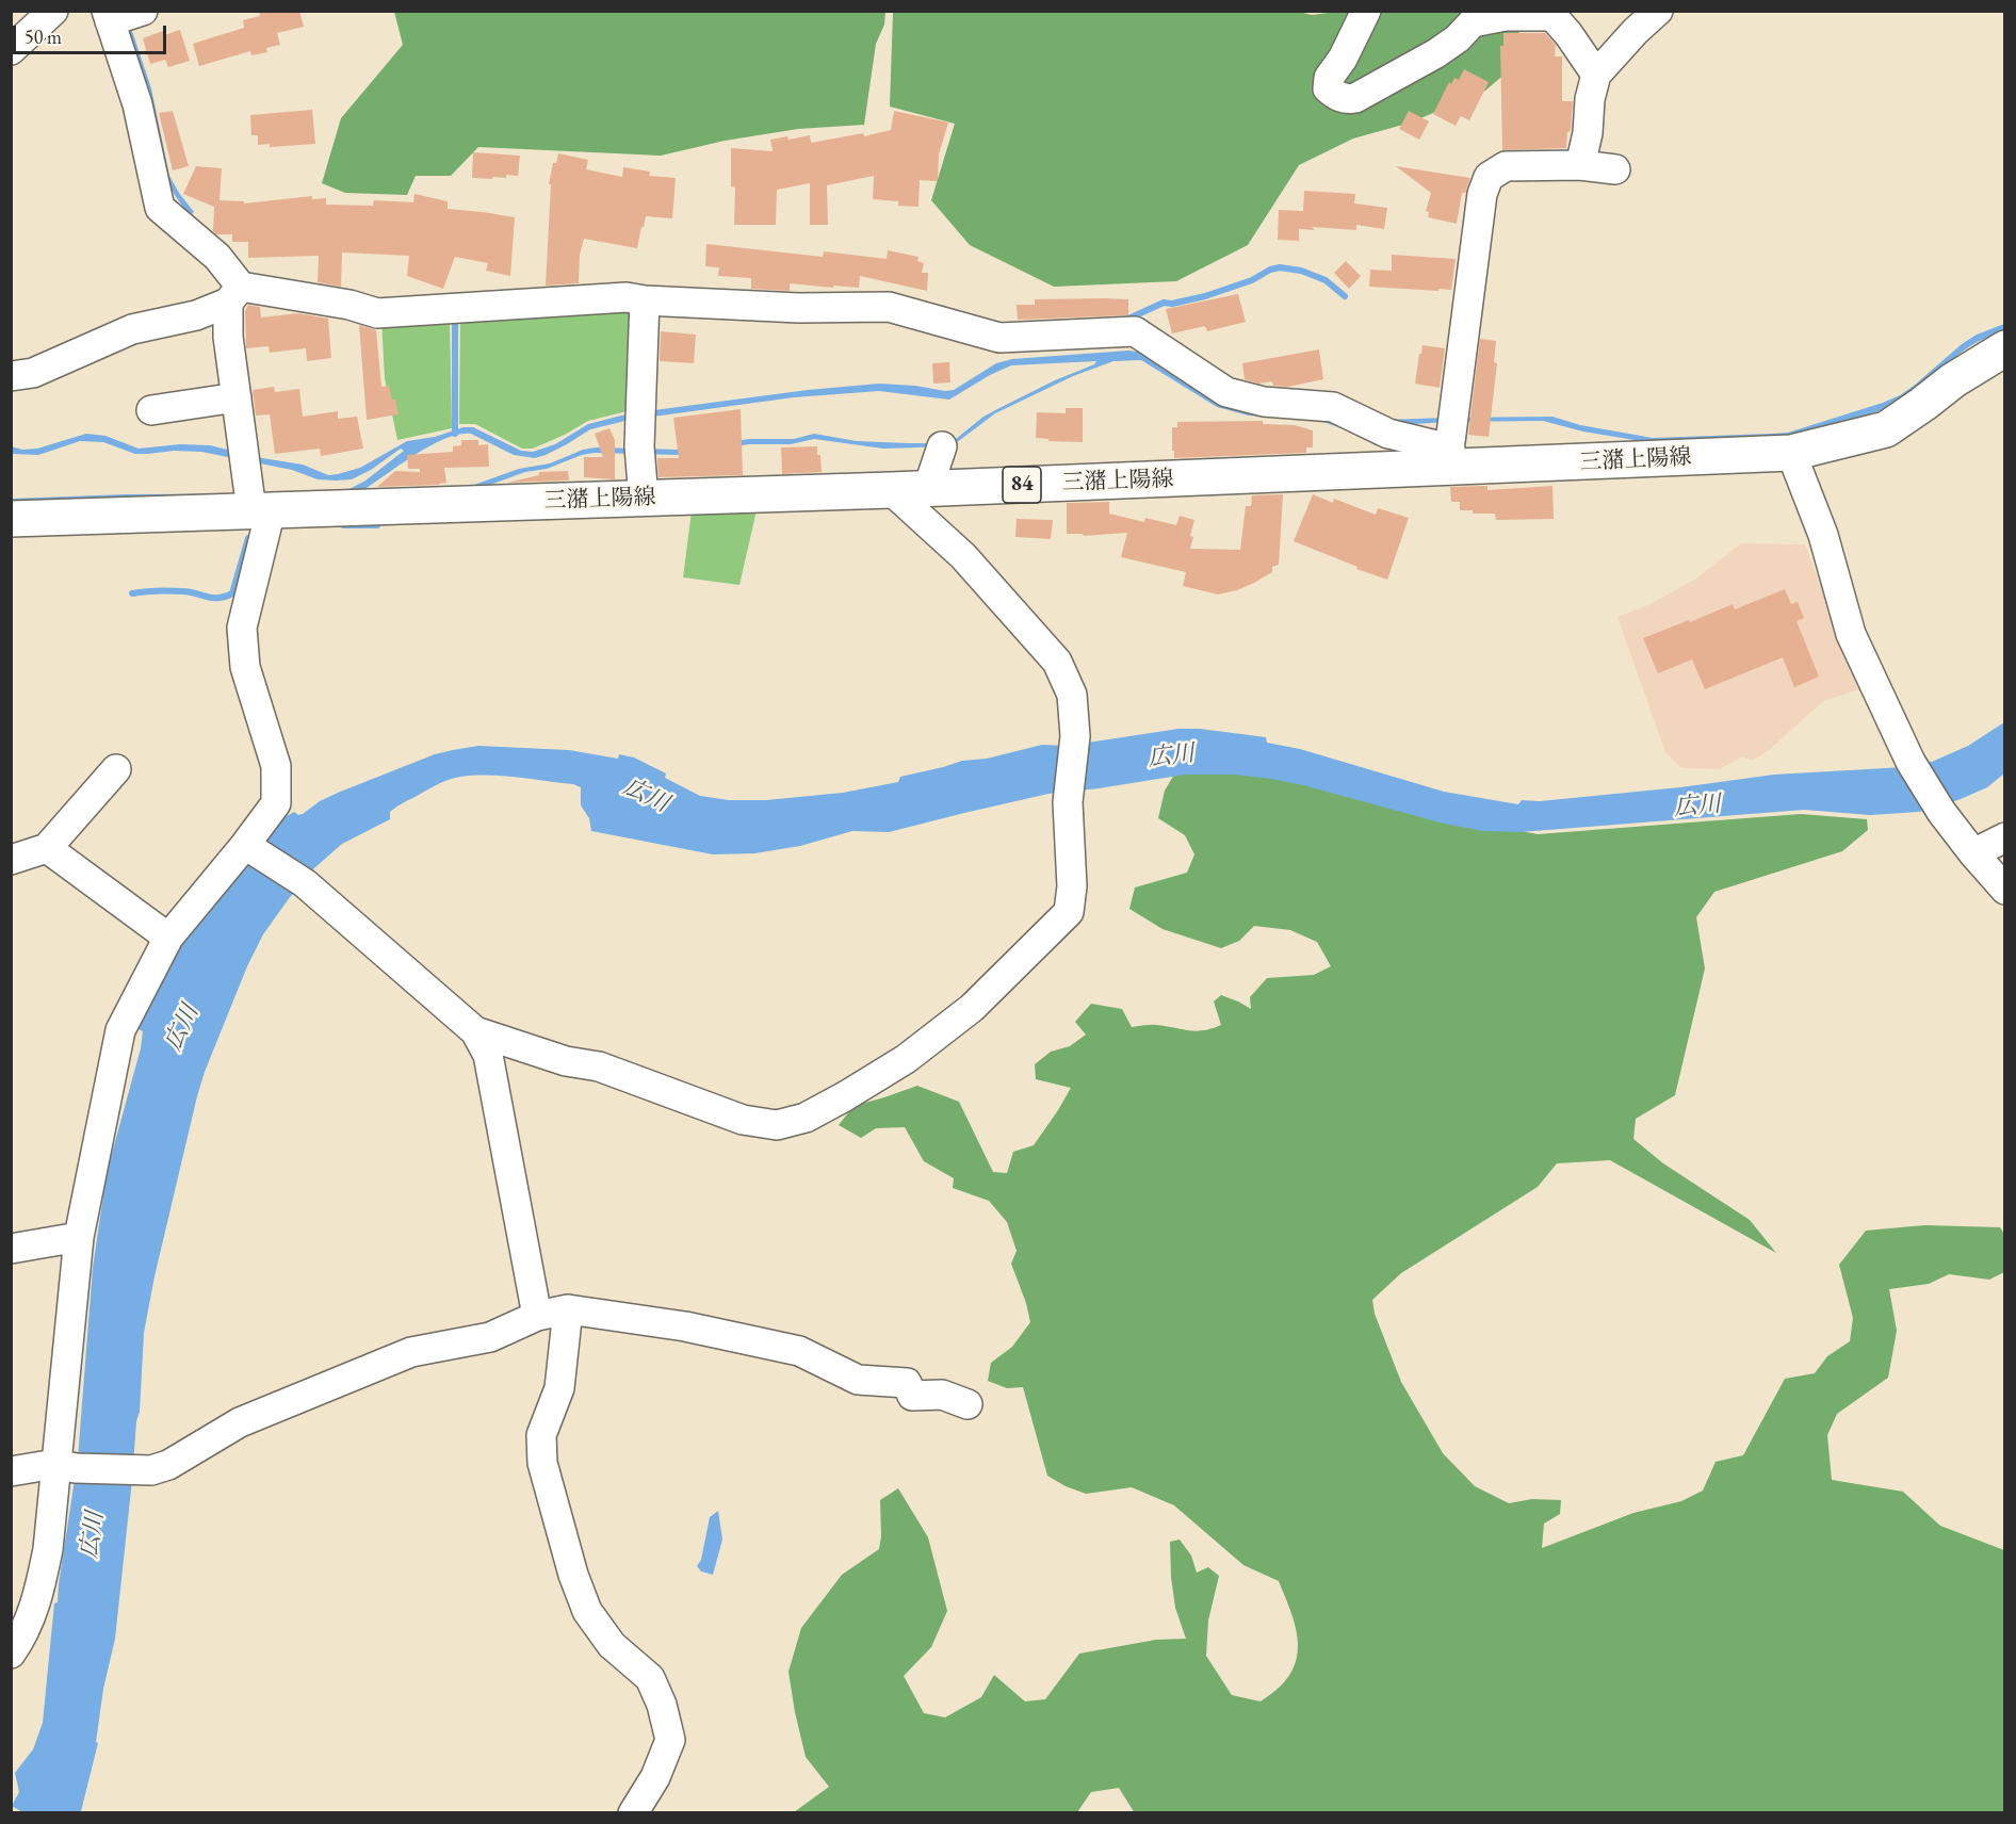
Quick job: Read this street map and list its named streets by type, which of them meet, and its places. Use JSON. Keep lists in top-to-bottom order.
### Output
{
  "streets": {
    "main road": ["三潴上陽線", "84"]
  },
  "water": ["広川"],
  "scale_bar": "50 m"
}
